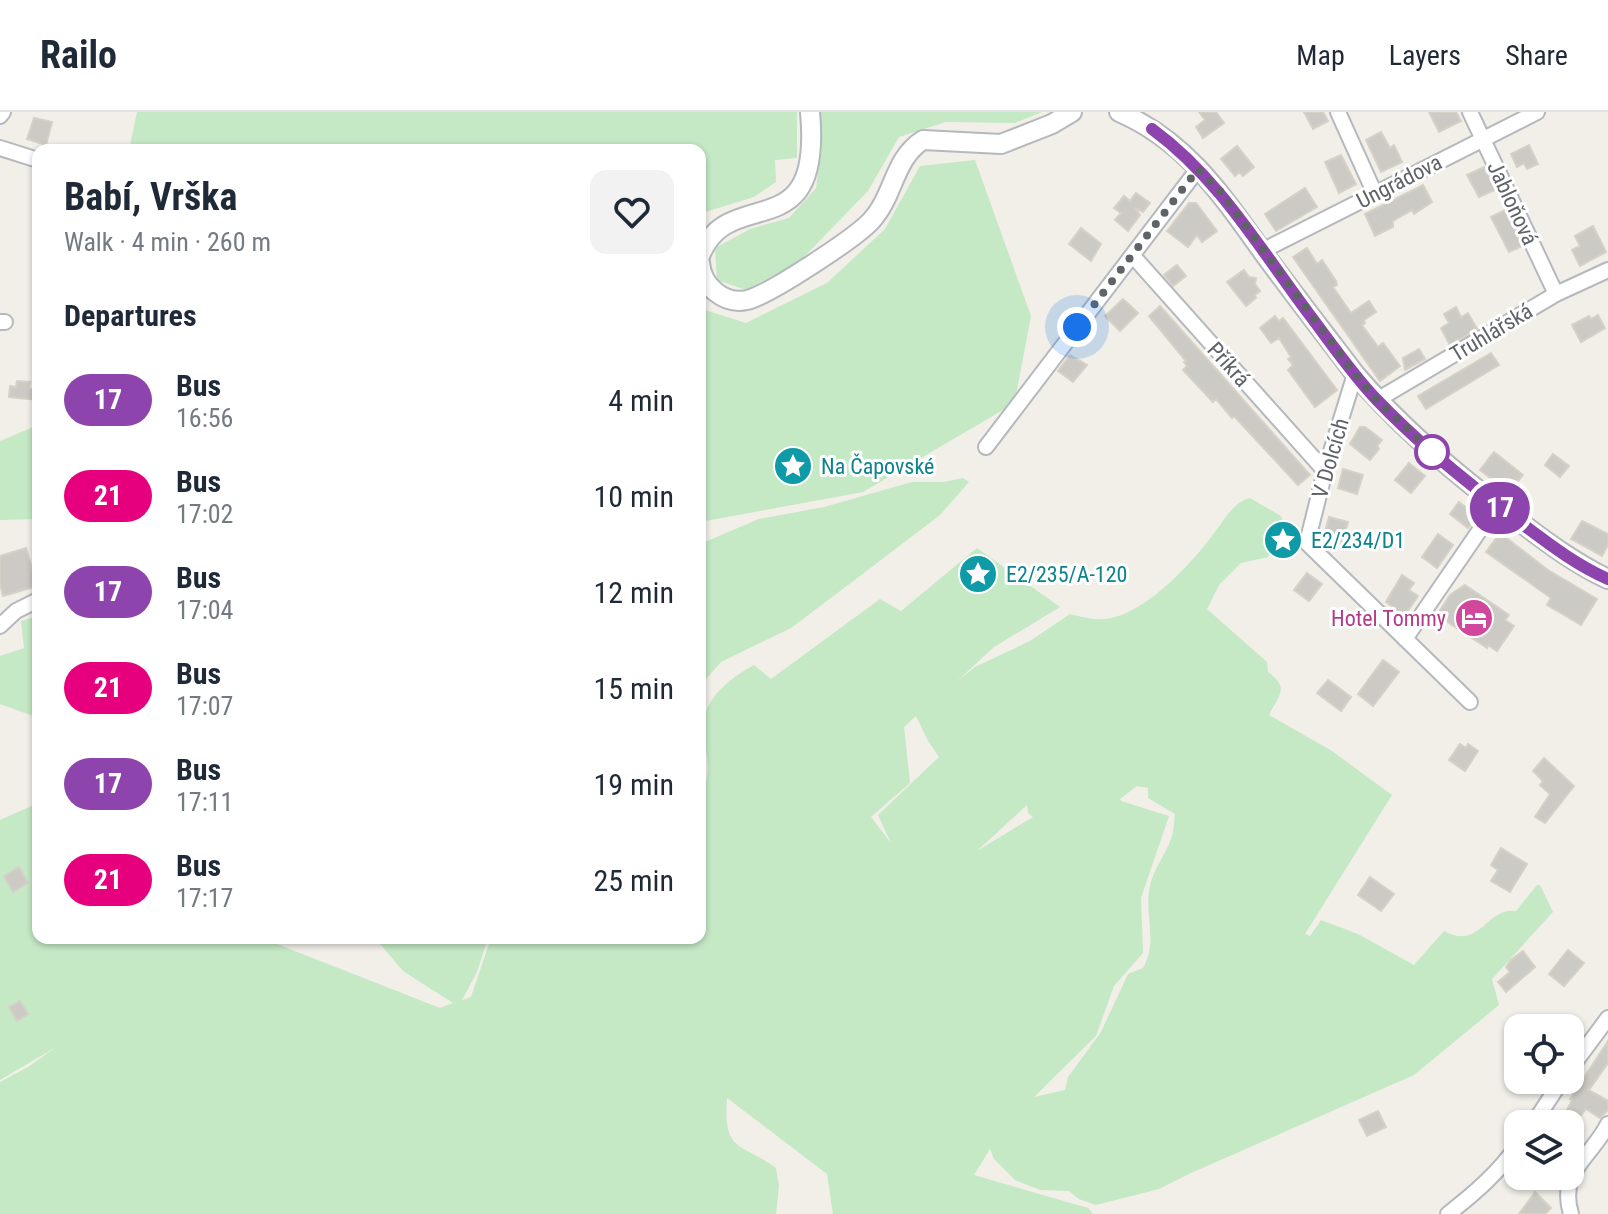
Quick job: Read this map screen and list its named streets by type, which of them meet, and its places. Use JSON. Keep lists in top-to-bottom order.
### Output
{
  "streets": {
    "street": [
      "Ungrádova",
      "Jabloňová",
      "Truhlářská",
      "Příkrá",
      "V Dolcích"
    ]
  },
  "crossings": [
    ["Ungrádova", "Jabloňová"],
    ["Jabloňová", "Truhlářská"],
    ["Příkrá", "V Dolcích"]
  ],
  "places": {
    "place": ["Na Čapovské", "E2/234/D1", "E2/235/A-120"],
    "hotel": ["Hotel Tommy"]
  },
  "lines": ["bus line 17"],
  "page": {
    "header": "Railo",
    "nav": ["Map", "Layers", "Share"],
    "on_map": "17",
    "heading": [
      ["Babí, Vrška", "Walk · 4 min · 260 m"],
      "Departures"
    ],
    "list": [
      {
        "mark": "17",
        "name": "Bus",
        "note": "16:56",
        "value": "4 min"
      },
      {
        "mark": "21",
        "name": "Bus",
        "note": "17:02",
        "value": "10 min"
      },
      {
        "mark": "17",
        "name": "Bus",
        "note": "17:04",
        "value": "12 min"
      },
      {
        "mark": "21",
        "name": "Bus",
        "note": "17:07",
        "value": "15 min"
      },
      {
        "mark": "17",
        "name": "Bus",
        "note": "17:11",
        "value": "19 min"
      },
      {
        "mark": "21",
        "name": "Bus",
        "note": "17:17",
        "value": "25 min"
      }
    ]
  }
}
